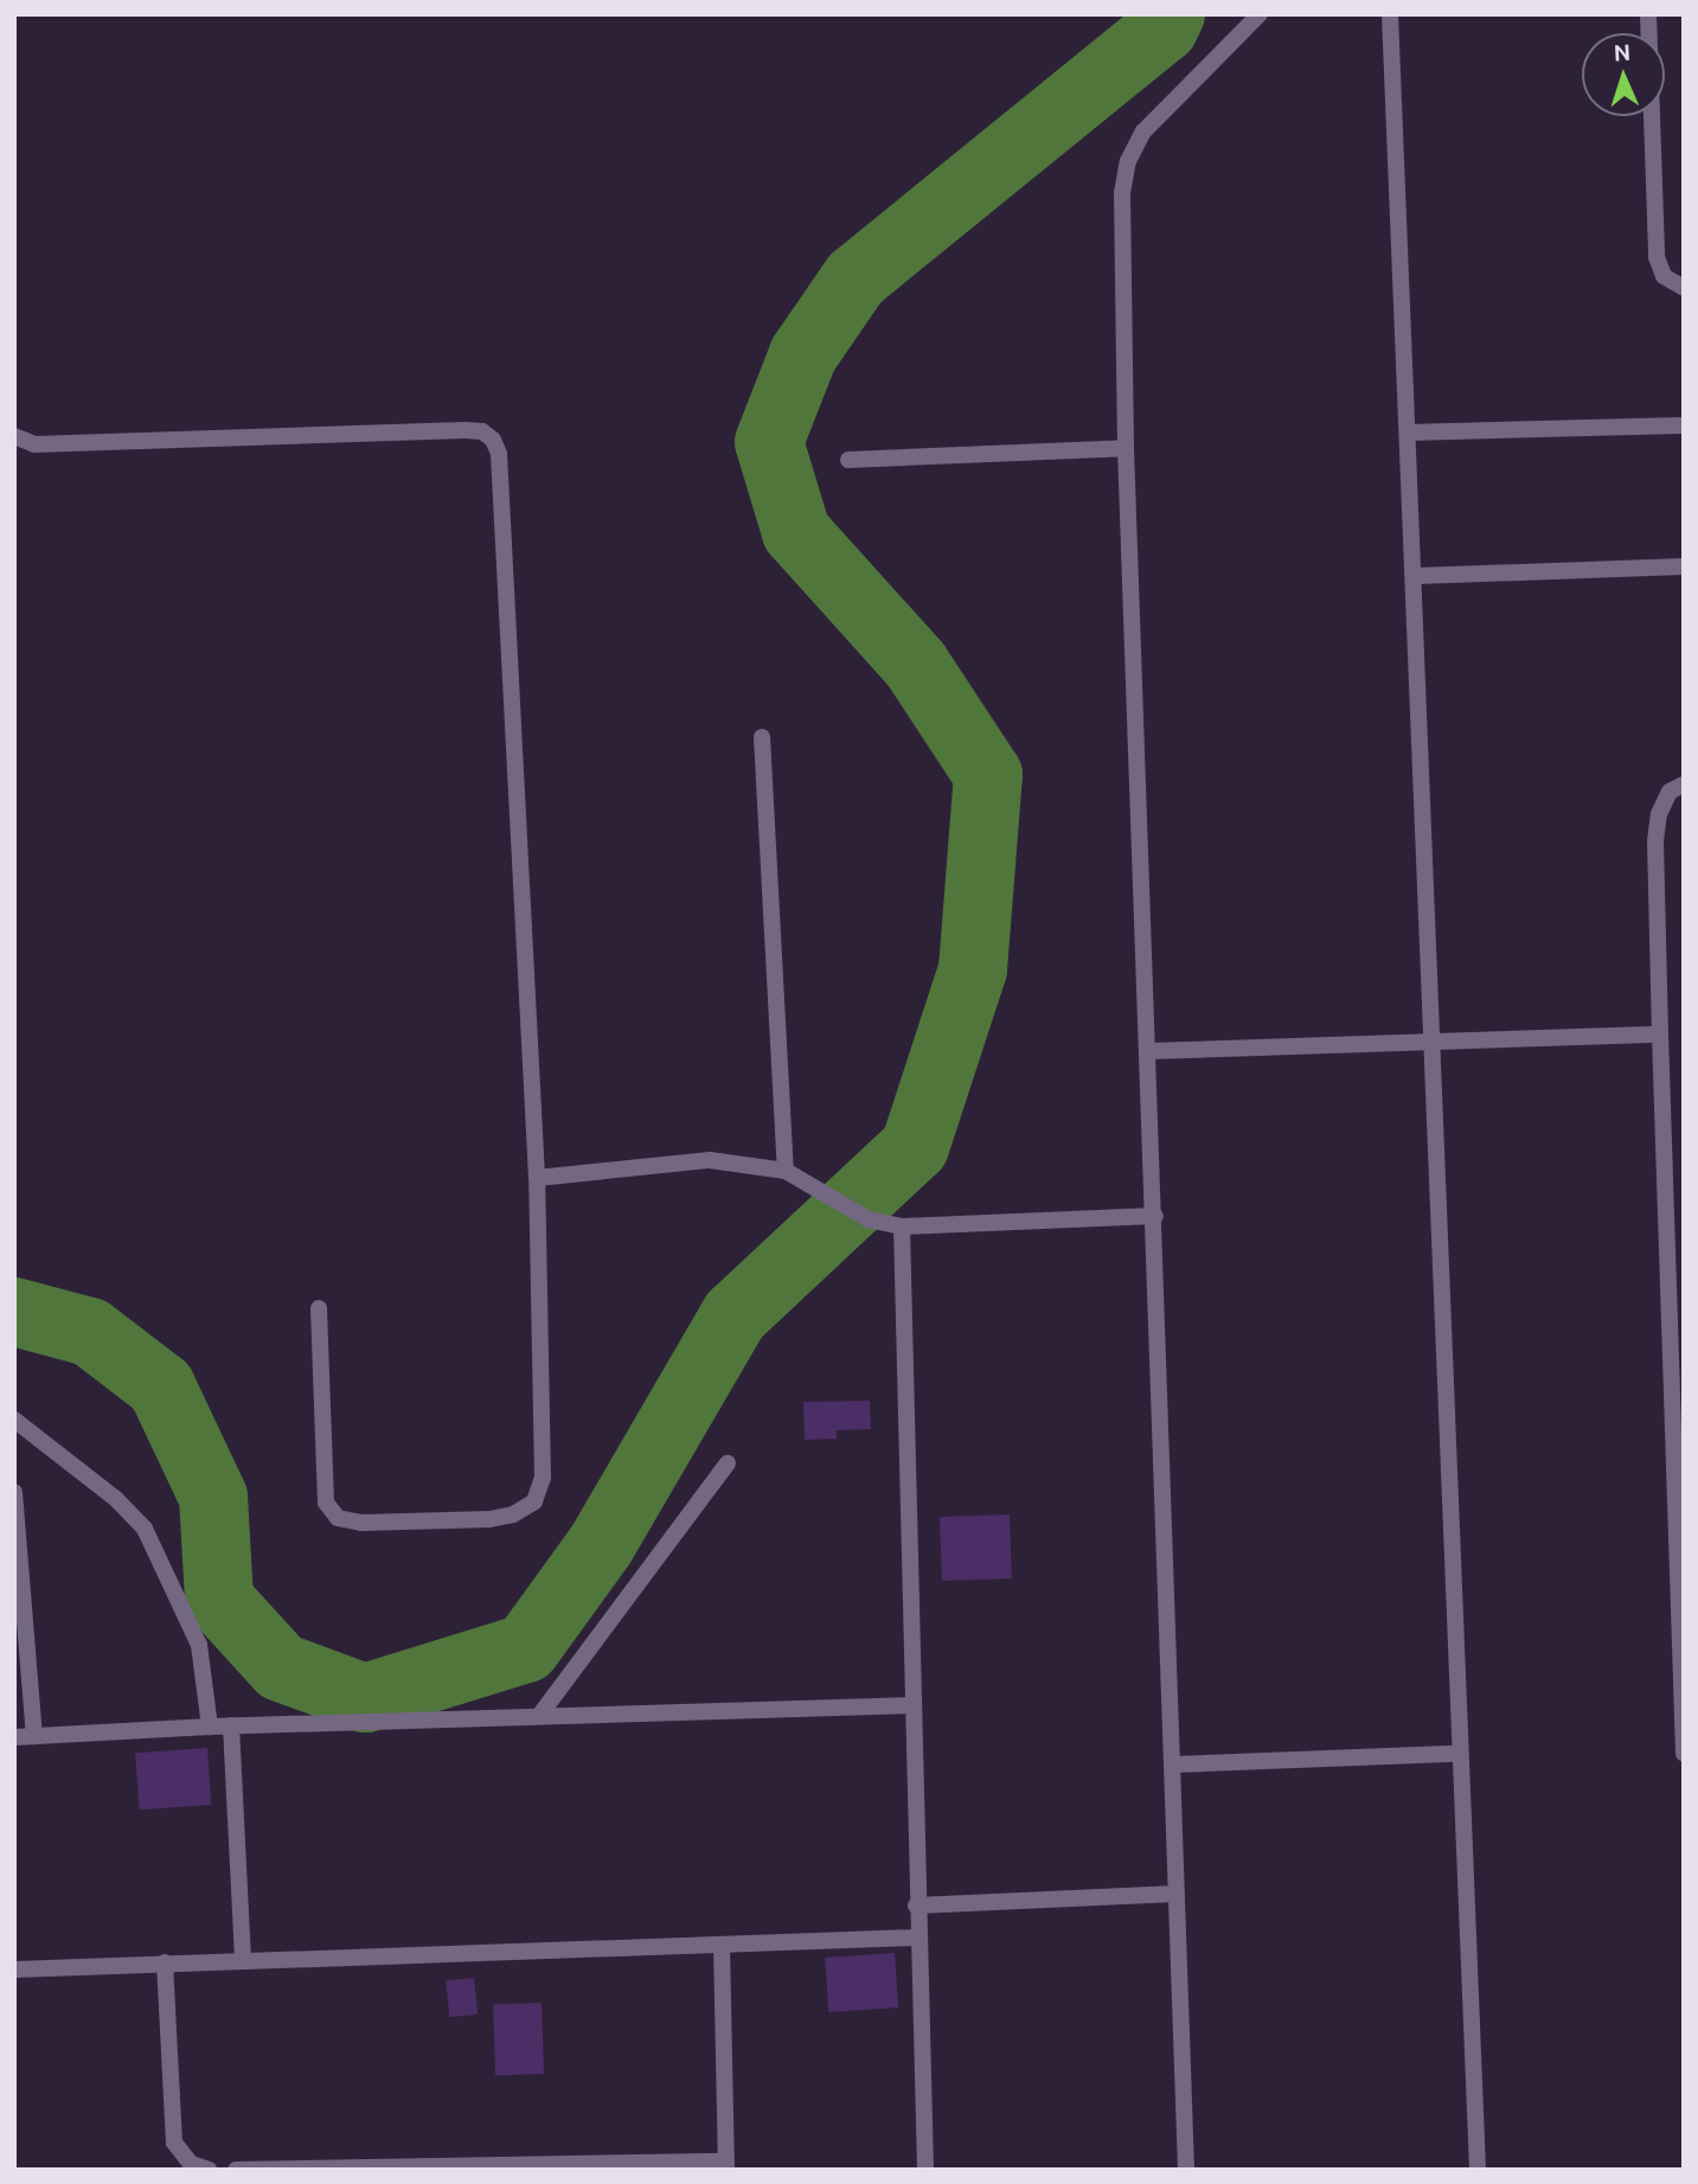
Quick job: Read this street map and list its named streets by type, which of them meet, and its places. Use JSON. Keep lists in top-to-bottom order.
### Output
{
  "north": "top"
}
